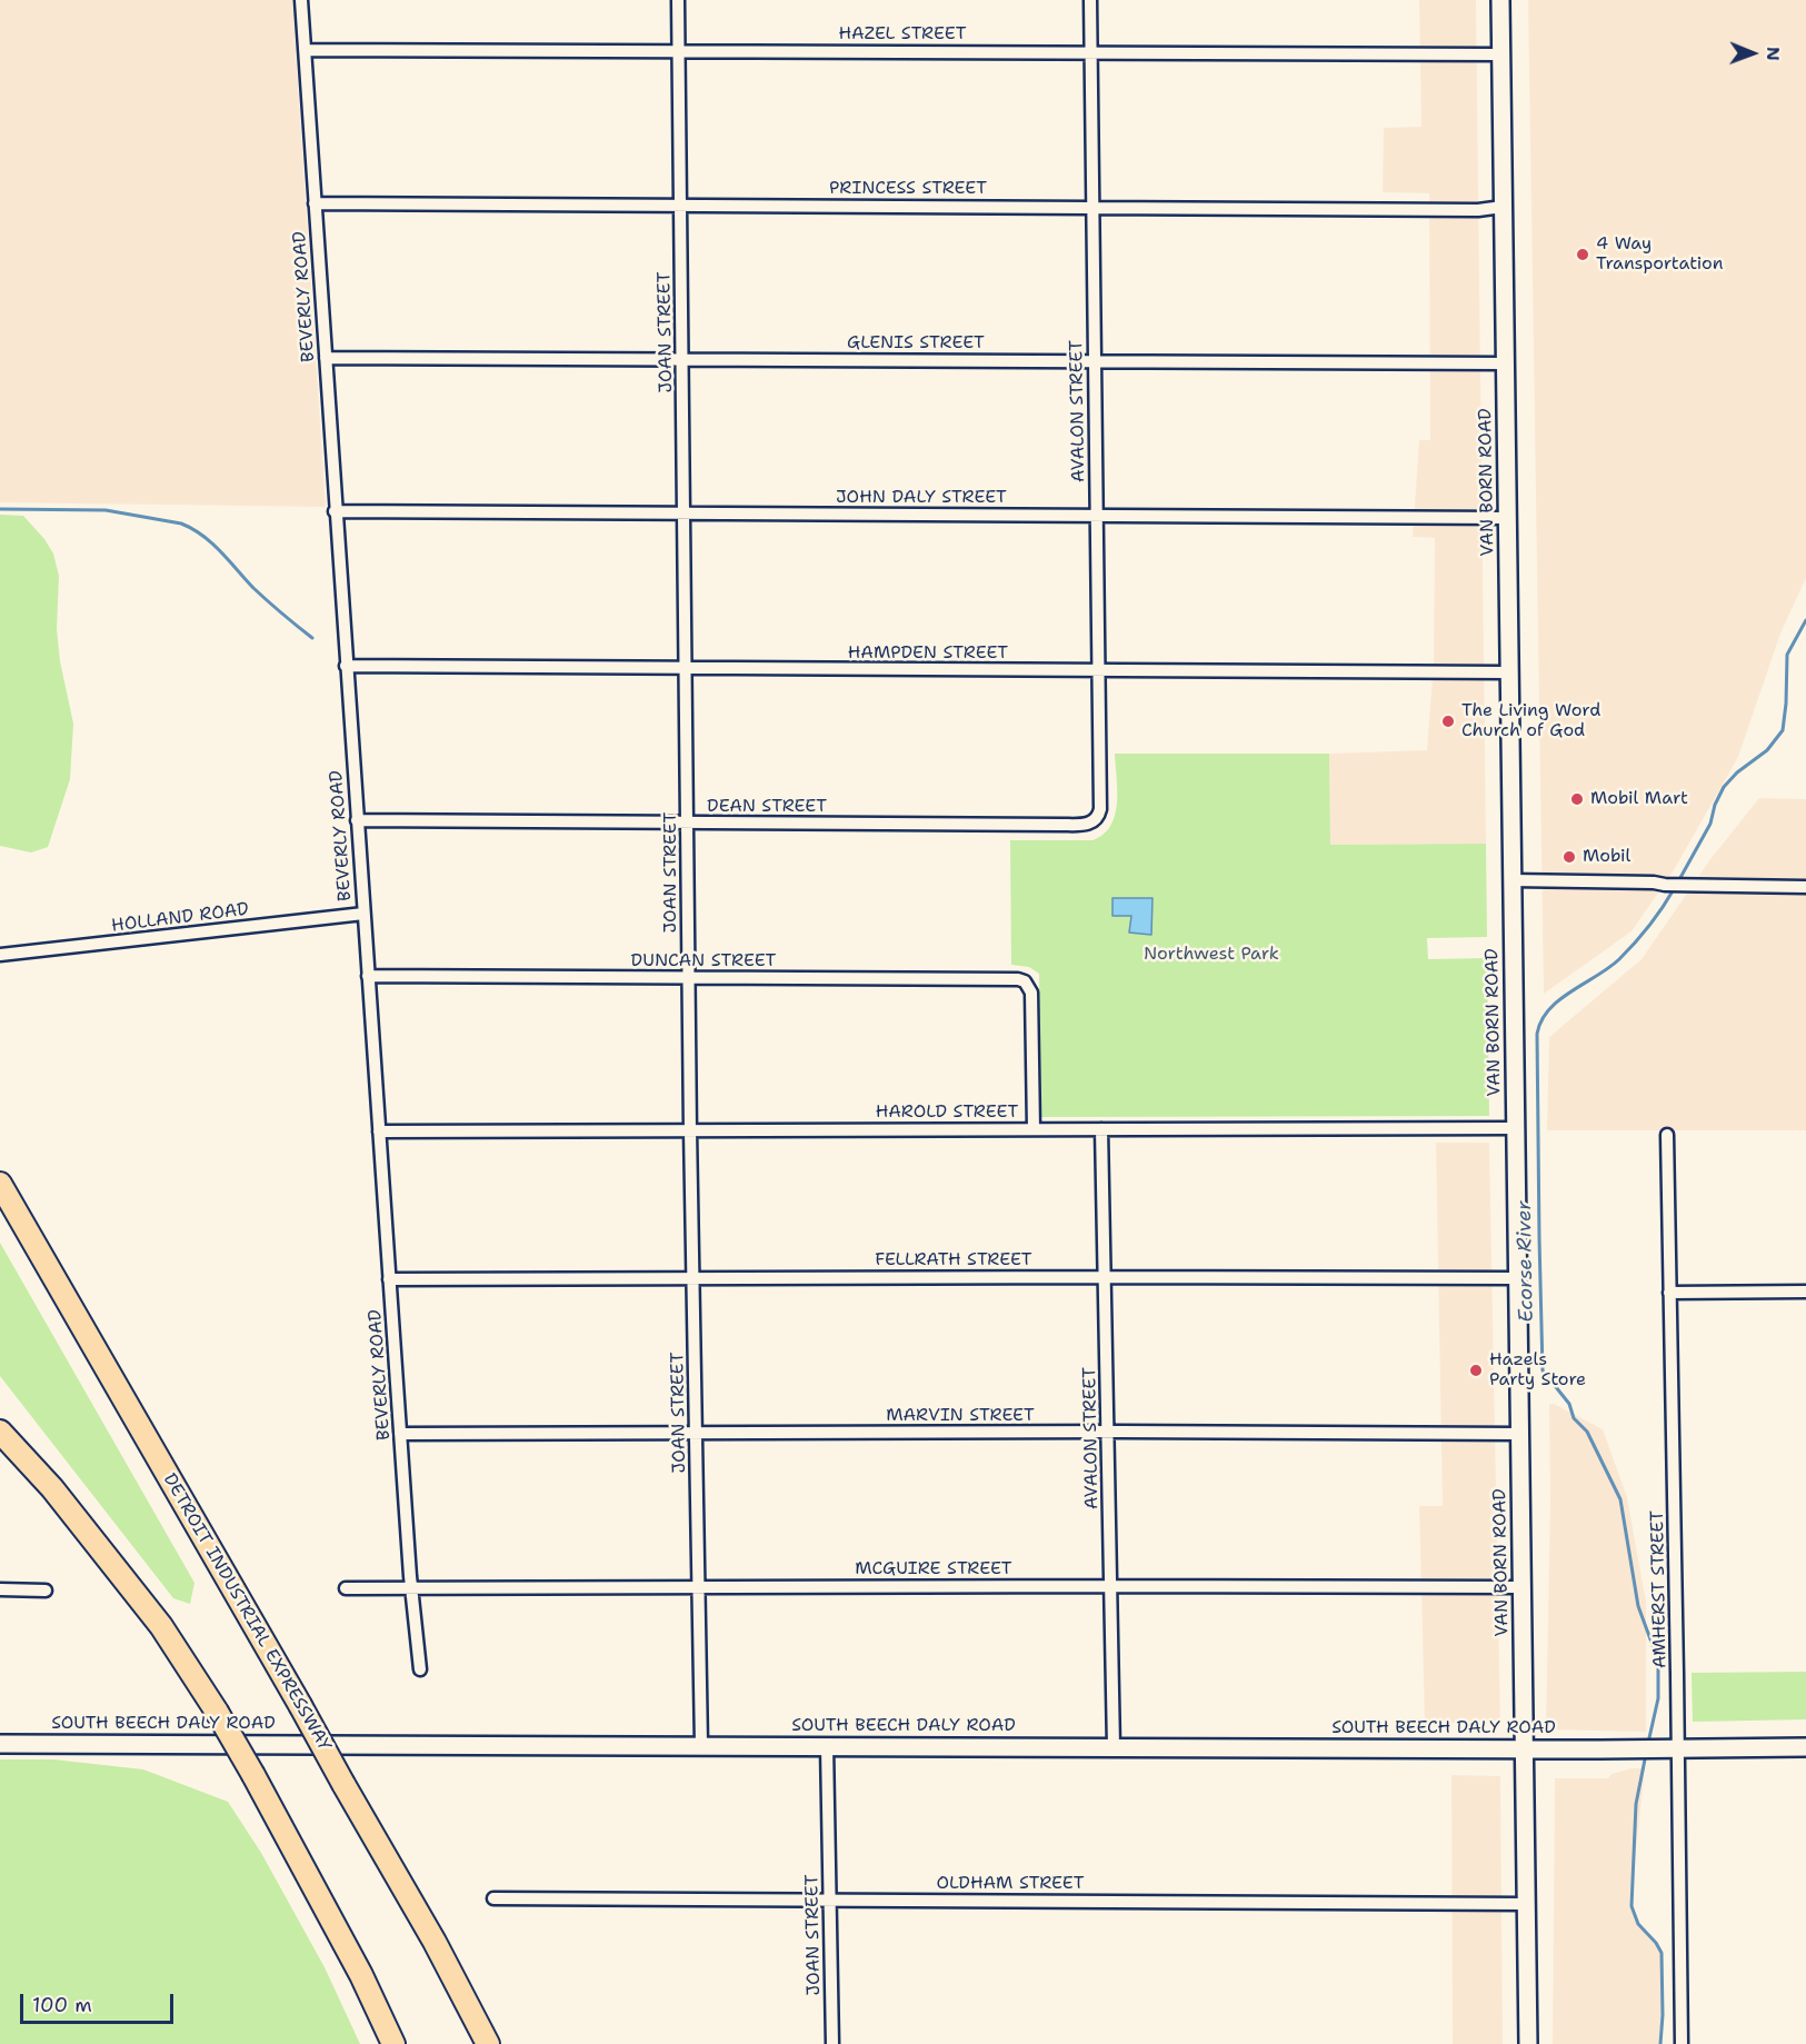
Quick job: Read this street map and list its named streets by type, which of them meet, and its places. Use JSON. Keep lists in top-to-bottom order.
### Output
{
  "streets": {
    "highway": ["DETROIT INDUSTRIAL EXPRESSWAY"],
    "main road": ["VAN BORN ROAD", "SOUTH BEECH DALY ROAD"],
    "street": [
      "HAZEL STREET",
      "PRINCESS STREET",
      "BEVERLY ROAD",
      "JOAN STREET",
      "GLENIS STREET",
      "AVALON STREET",
      "JOHN DALY STREET",
      "HAMPDEN STREET",
      "DEAN STREET",
      "HOLLAND ROAD",
      "DUNCAN STREET",
      "HAROLD STREET",
      "FELLRATH STREET",
      "MARVIN STREET",
      "MCGUIRE STREET",
      "AMHERST STREET",
      "OLDHAM STREET"
    ]
  },
  "crossings": [
    ["HAZEL STREET", "BEVERLY ROAD"],
    ["HAZEL STREET", "JOAN STREET"],
    ["HAZEL STREET", "AVALON STREET"],
    ["HAZEL STREET", "VAN BORN ROAD"],
    ["PRINCESS STREET", "BEVERLY ROAD"],
    ["PRINCESS STREET", "JOAN STREET"],
    ["PRINCESS STREET", "AVALON STREET"],
    ["PRINCESS STREET", "VAN BORN ROAD"],
    ["BEVERLY ROAD", "GLENIS STREET"],
    ["BEVERLY ROAD", "JOHN DALY STREET"],
    ["BEVERLY ROAD", "HAMPDEN STREET"],
    ["BEVERLY ROAD", "DEAN STREET"],
    ["BEVERLY ROAD", "HOLLAND ROAD"],
    ["BEVERLY ROAD", "DUNCAN STREET"],
    ["BEVERLY ROAD", "HAROLD STREET"],
    ["BEVERLY ROAD", "FELLRATH STREET"],
    ["BEVERLY ROAD", "MARVIN STREET"],
    ["BEVERLY ROAD", "MCGUIRE STREET"],
    ["JOAN STREET", "GLENIS STREET"],
    ["JOAN STREET", "JOHN DALY STREET"],
    ["JOAN STREET", "HAMPDEN STREET"],
    ["JOAN STREET", "DEAN STREET"],
    ["JOAN STREET", "DUNCAN STREET"],
    ["JOAN STREET", "HAROLD STREET"],
    ["JOAN STREET", "FELLRATH STREET"],
    ["JOAN STREET", "MARVIN STREET"],
    ["JOAN STREET", "MCGUIRE STREET"],
    ["JOAN STREET", "SOUTH BEECH DALY ROAD"],
    ["JOAN STREET", "OLDHAM STREET"],
    ["GLENIS STREET", "AVALON STREET"],
    ["GLENIS STREET", "VAN BORN ROAD"],
    ["AVALON STREET", "JOHN DALY STREET"],
    ["AVALON STREET", "HAMPDEN STREET"],
    ["AVALON STREET", "DEAN STREET"],
    ["AVALON STREET", "HAROLD STREET"],
    ["AVALON STREET", "FELLRATH STREET"],
    ["AVALON STREET", "MARVIN STREET"],
    ["AVALON STREET", "MCGUIRE STREET"],
    ["AVALON STREET", "SOUTH BEECH DALY ROAD"],
    ["VAN BORN ROAD", "JOHN DALY STREET"],
    ["VAN BORN ROAD", "HAMPDEN STREET"],
    ["VAN BORN ROAD", "HAROLD STREET"],
    ["VAN BORN ROAD", "FELLRATH STREET"],
    ["VAN BORN ROAD", "MARVIN STREET"],
    ["VAN BORN ROAD", "MCGUIRE STREET"],
    ["VAN BORN ROAD", "SOUTH BEECH DALY ROAD"],
    ["VAN BORN ROAD", "OLDHAM STREET"],
    ["DUNCAN STREET", "HAROLD STREET"],
    ["AMHERST STREET", "SOUTH BEECH DALY ROAD"]
  ],
  "water": ["Ecorse River"],
  "parks": ["Northwest Park"],
  "places": [
    "4 Way Transportation",
    "The Living Word Church of God",
    "Mobil Mart",
    "Mobil",
    "Hazels Party Store"
  ],
  "scale_bar": "100 m",
  "north": "right"
}
